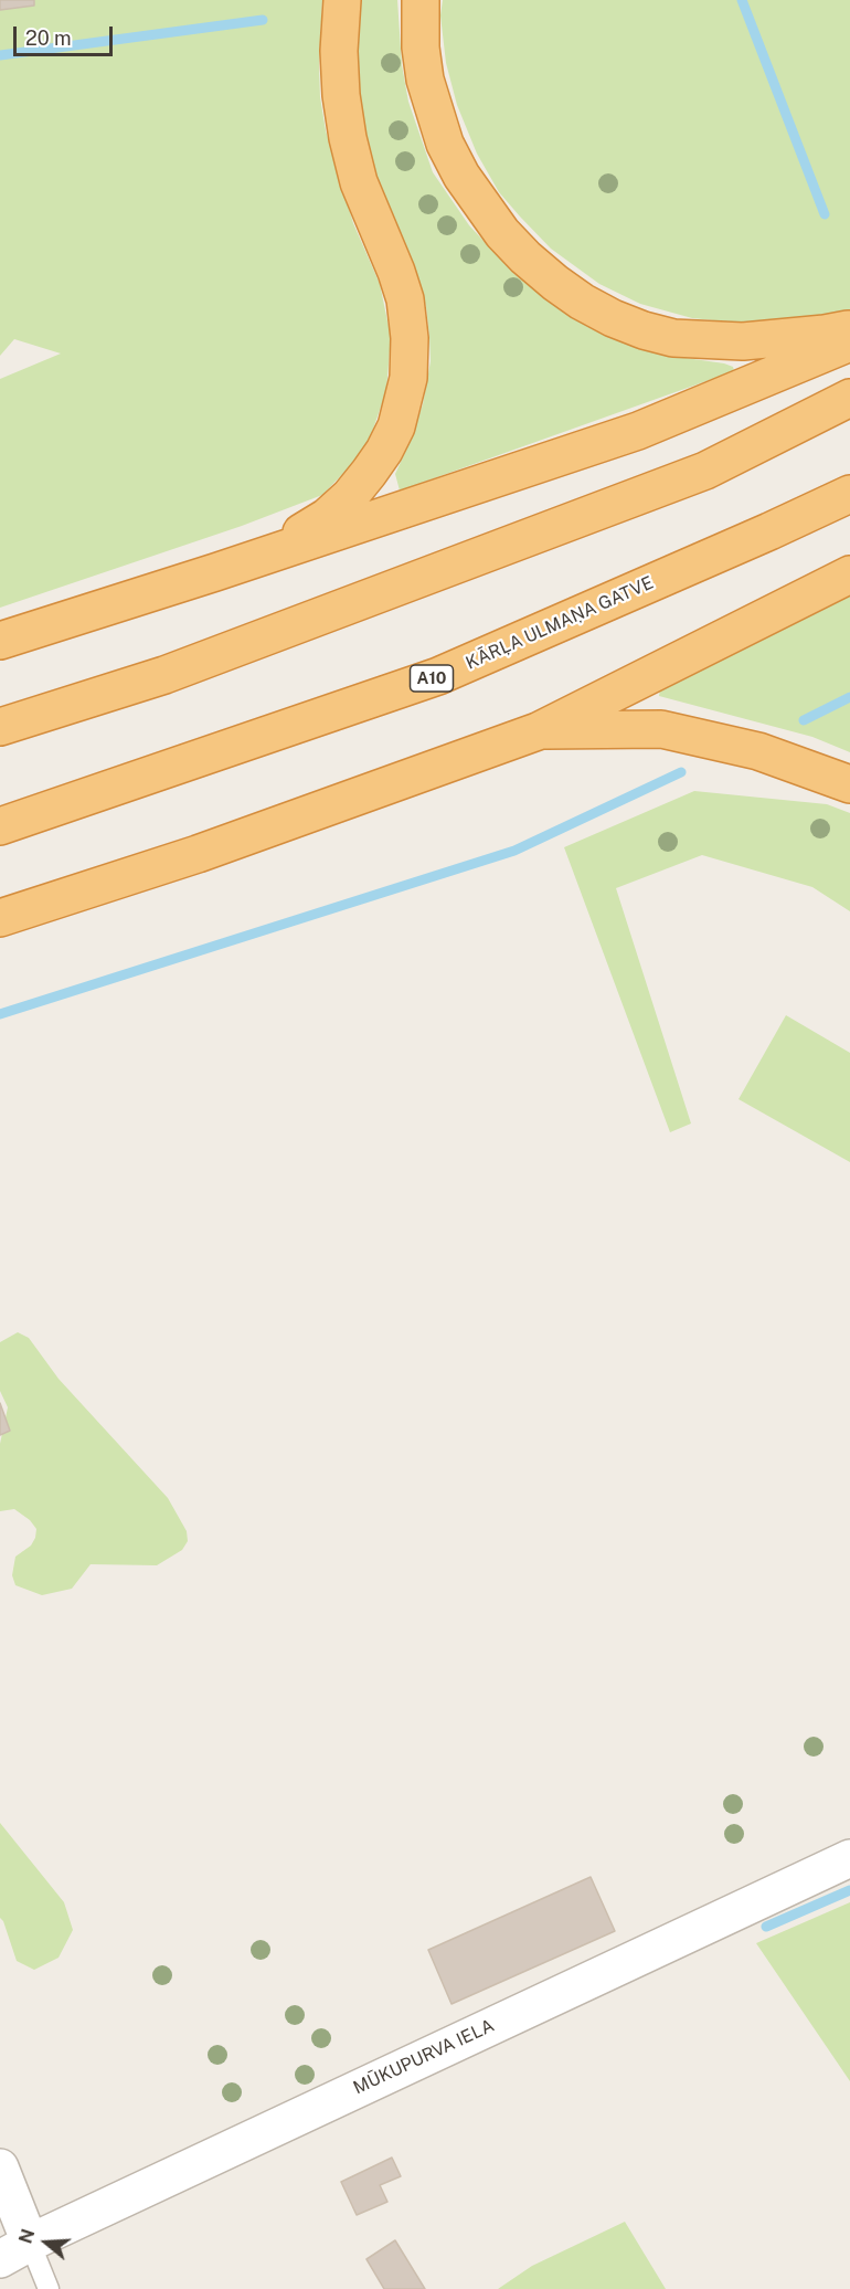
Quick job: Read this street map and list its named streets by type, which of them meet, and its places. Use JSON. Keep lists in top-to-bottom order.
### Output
{
  "streets": {
    "highway": ["KĀRĻA ULMAŅA GATVE", "A10"],
    "street": ["MŪKUPURVA IELA"]
  },
  "scale_bar": "20 m",
  "north": "left"
}
